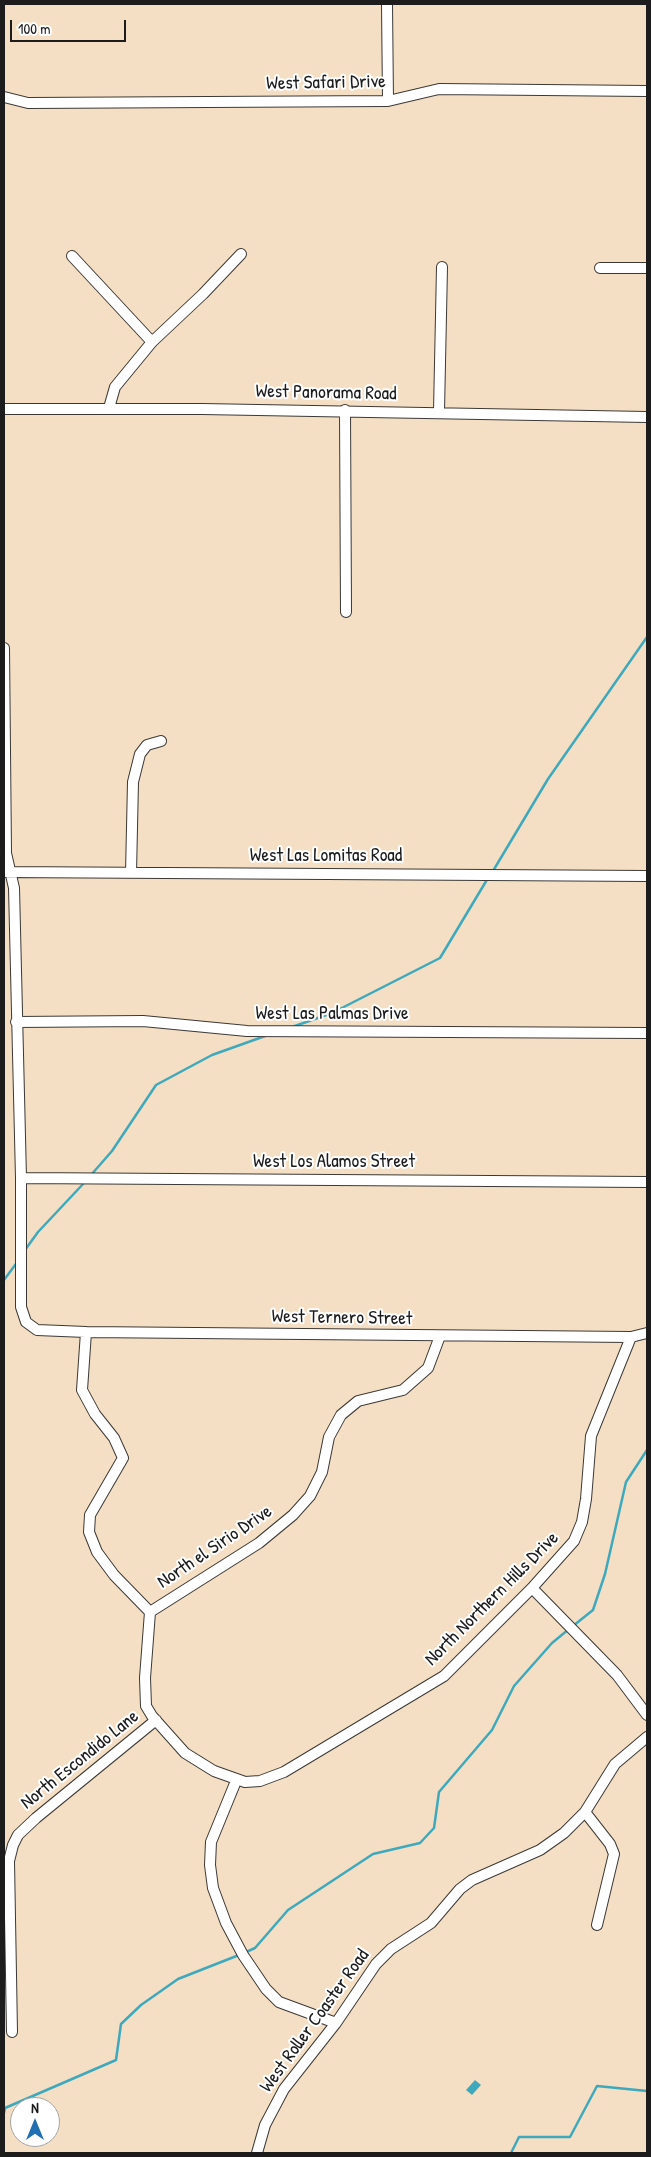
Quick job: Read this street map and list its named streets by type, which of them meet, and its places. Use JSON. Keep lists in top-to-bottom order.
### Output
{
  "streets": {
    "street": [
      "West Safari Drive",
      "West Panorama Road",
      "West Las Lomitas Road",
      "West Las Palmas Drive",
      "West Los Alamos Street",
      "West Ternero Street",
      "North el Sirio Drive",
      "North Northern Hills Drive",
      "North Escondido Lane",
      "West Roller Coaster Road"
    ]
  },
  "crossings": [
    ["West Los Alamos Street", "West Ternero Street"],
    ["West Ternero Street", "North el Sirio Drive"],
    ["West Ternero Street", "North Northern Hills Drive"],
    ["North Northern Hills Drive", "North Escondido Lane"]
  ],
  "scale_bar": "100 m",
  "north": "top"
}
